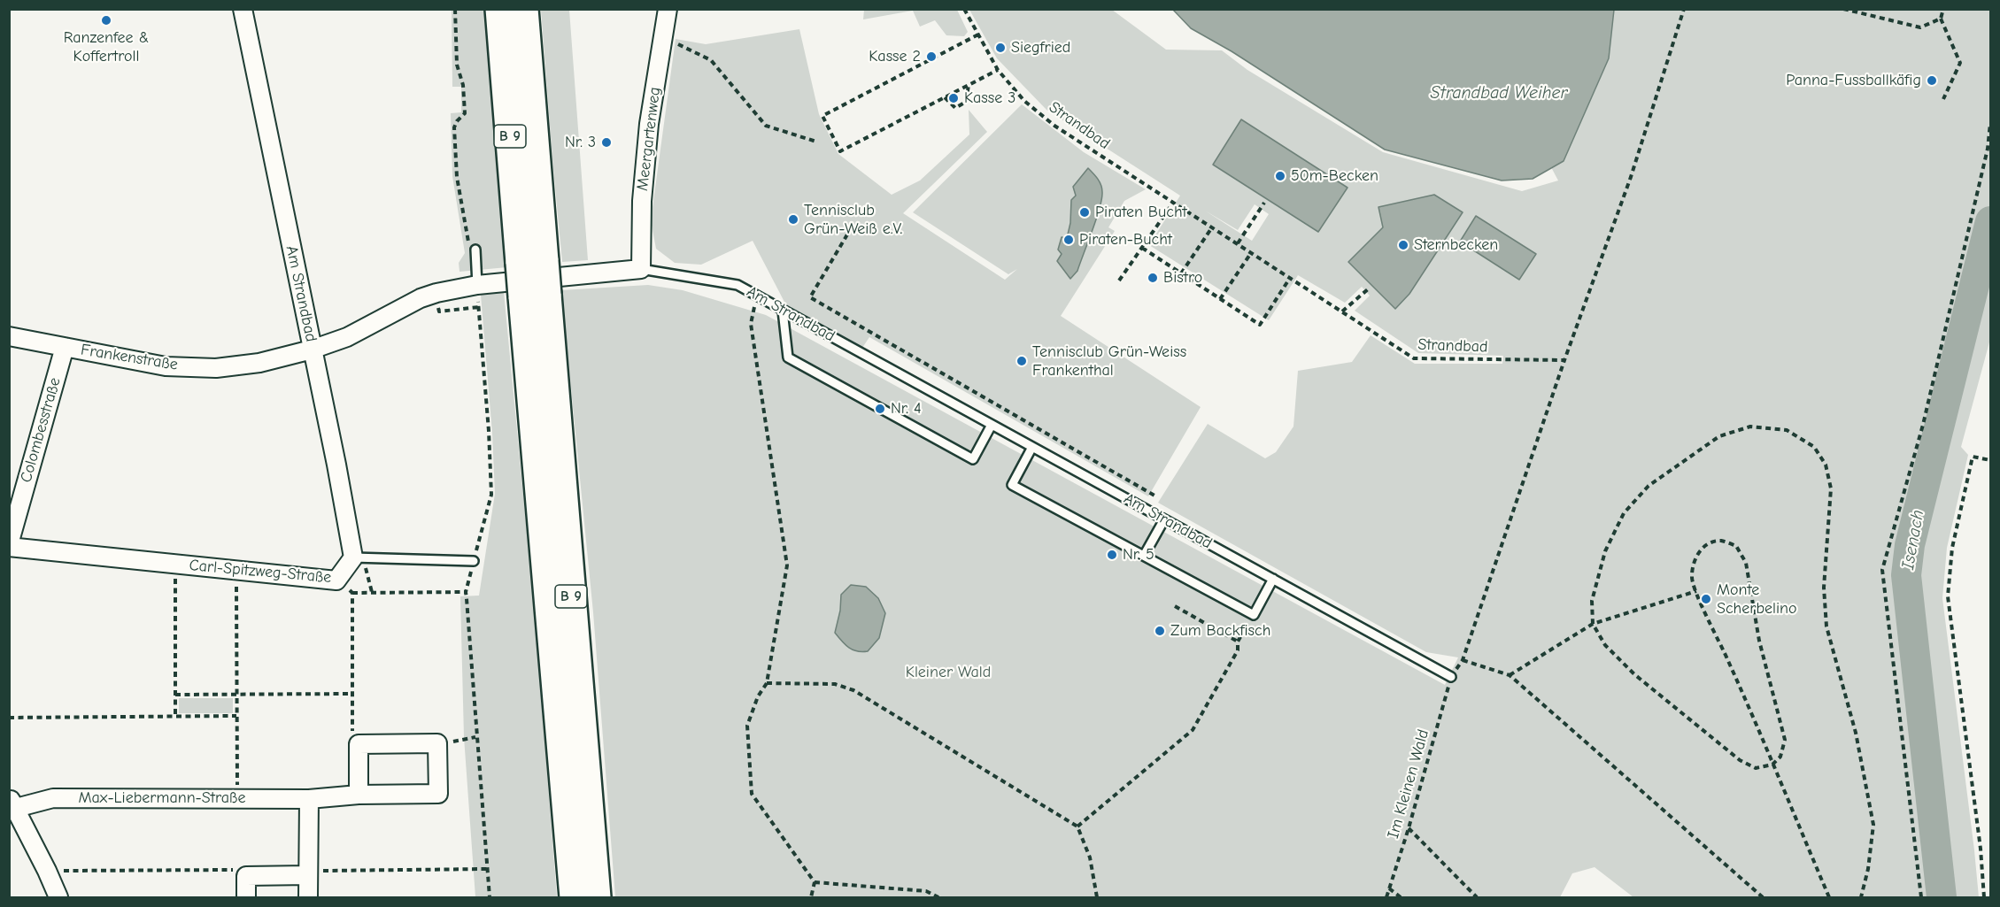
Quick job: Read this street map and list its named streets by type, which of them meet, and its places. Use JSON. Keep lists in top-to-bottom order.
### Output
{
  "streets": {
    "highway": ["B 9"],
    "street": [
      "Meergartenweg",
      "Am Strandbad",
      "Frankenstraße",
      "Colombesstraße",
      "Carl-Spitzweg-Straße",
      "Max-Liebermann-Straße"
    ],
    "path": ["Strandbad", "Im Kleinen Wald"]
  },
  "crossings": [
    ["Strandbad", "Im Kleinen Wald"],
    ["Meergartenweg", "Am Strandbad"],
    ["Am Strandbad", "Frankenstraße"],
    ["Am Strandbad", "Carl-Spitzweg-Straße"],
    ["Am Strandbad", "Im Kleinen Wald"],
    ["Frankenstraße", "Colombesstraße"],
    ["Frankenstraße", "Carl-Spitzweg-Straße"],
    ["Colombesstraße", "Carl-Spitzweg-Straße"]
  ],
  "water": ["Strandbad Weiher", "Isenach"],
  "parks": ["Kleiner Wald"],
  "places": [
    "Ranzenfee & Koffertroll",
    "Siegfried",
    "Kasse 2",
    "Panna-Fussballkäfig",
    "Kasse 3",
    "Nr. 3",
    "50m-Becken",
    "Piraten Bucht",
    "Tennisclub Grün-Weiß e.V.",
    "Piraten-Bucht",
    "Sternbecken",
    "Bistro",
    "Tennisclub Grün-Weiss Frankenthal",
    "Nr. 4",
    "Nr. 5",
    "Monte Scherbelino",
    "Zum Backfisch"
  ]
}
